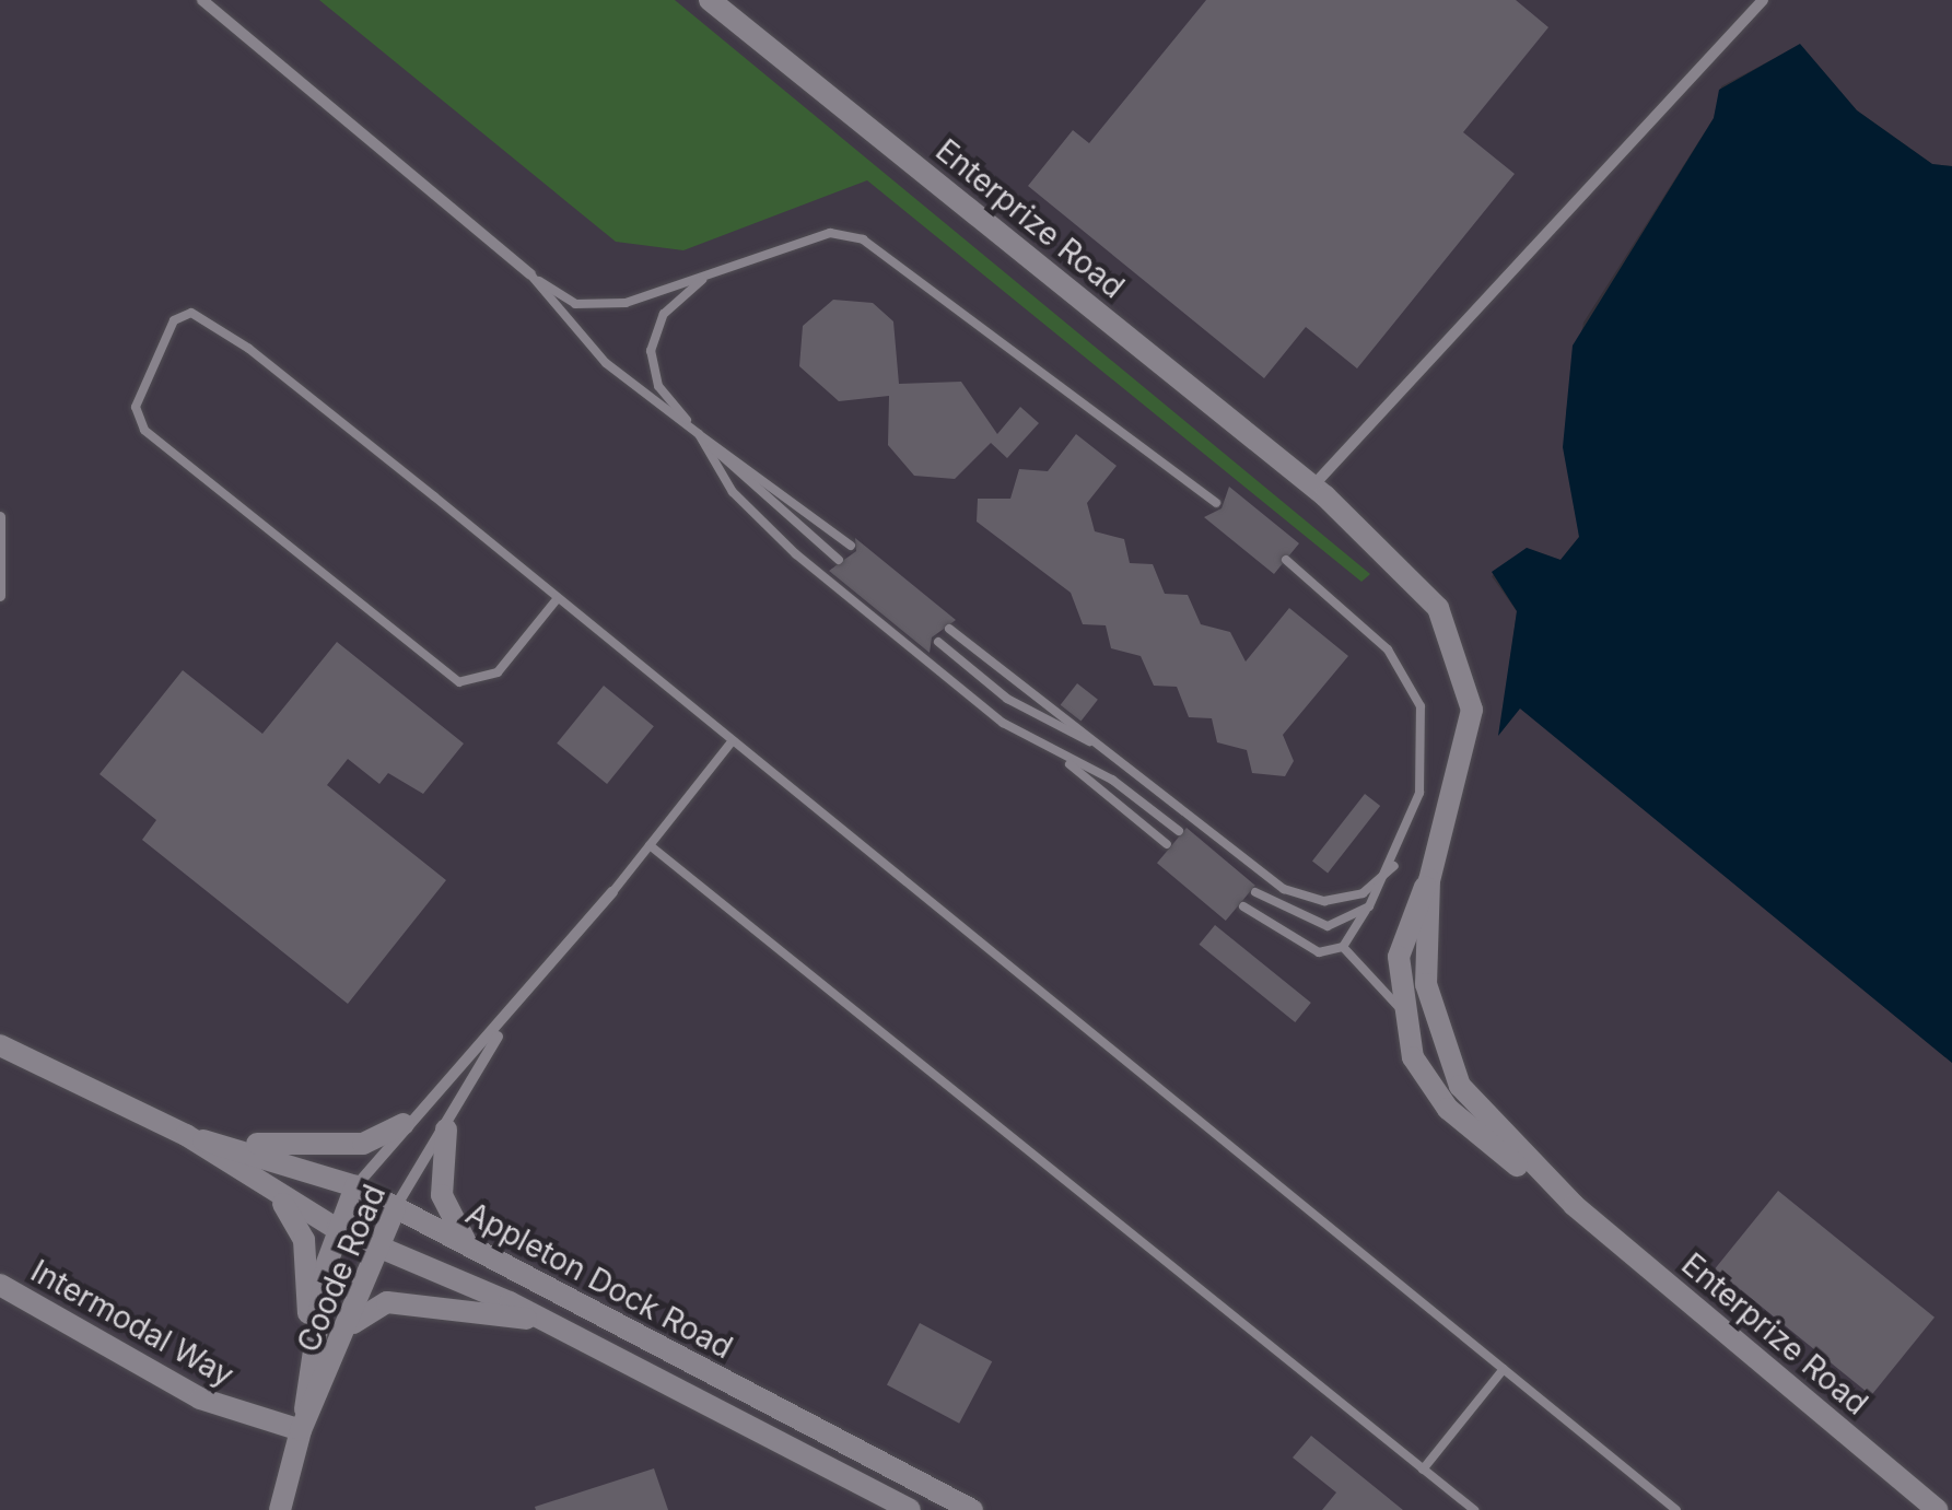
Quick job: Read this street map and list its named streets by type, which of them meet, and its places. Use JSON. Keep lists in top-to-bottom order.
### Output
{
  "streets": {
    "street": [
      "Enterprize Road",
      "Coode Road",
      "Appleton Dock Road",
      "Intermodal Way"
    ]
  },
  "crossings": [
    ["Coode Road", "Appleton Dock Road"],
    ["Coode Road", "Intermodal Way"]
  ]
}
